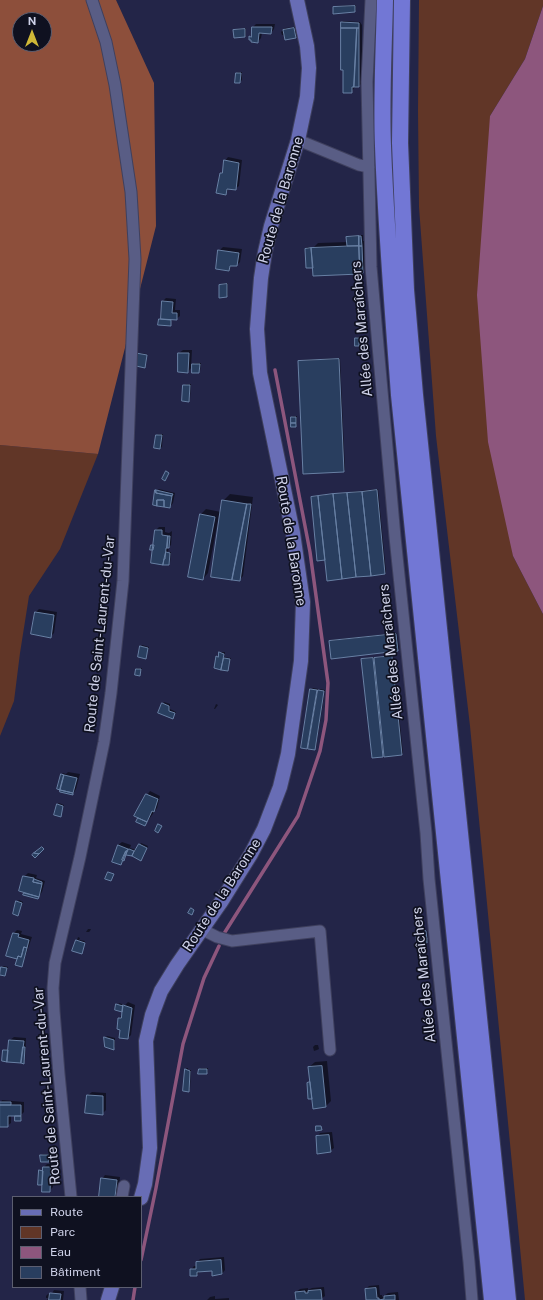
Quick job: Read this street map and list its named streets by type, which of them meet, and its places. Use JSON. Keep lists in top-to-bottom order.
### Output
{
  "streets": {
    "main road": ["Route de la Baronne"],
    "street": ["Allée des Maraîchers", "Route de Saint-Laurent-du-Var"]
  },
  "legend": [
    "Route",
    "Parc",
    "Eau",
    "Bâtiment"
  ],
  "north": "top"
}
